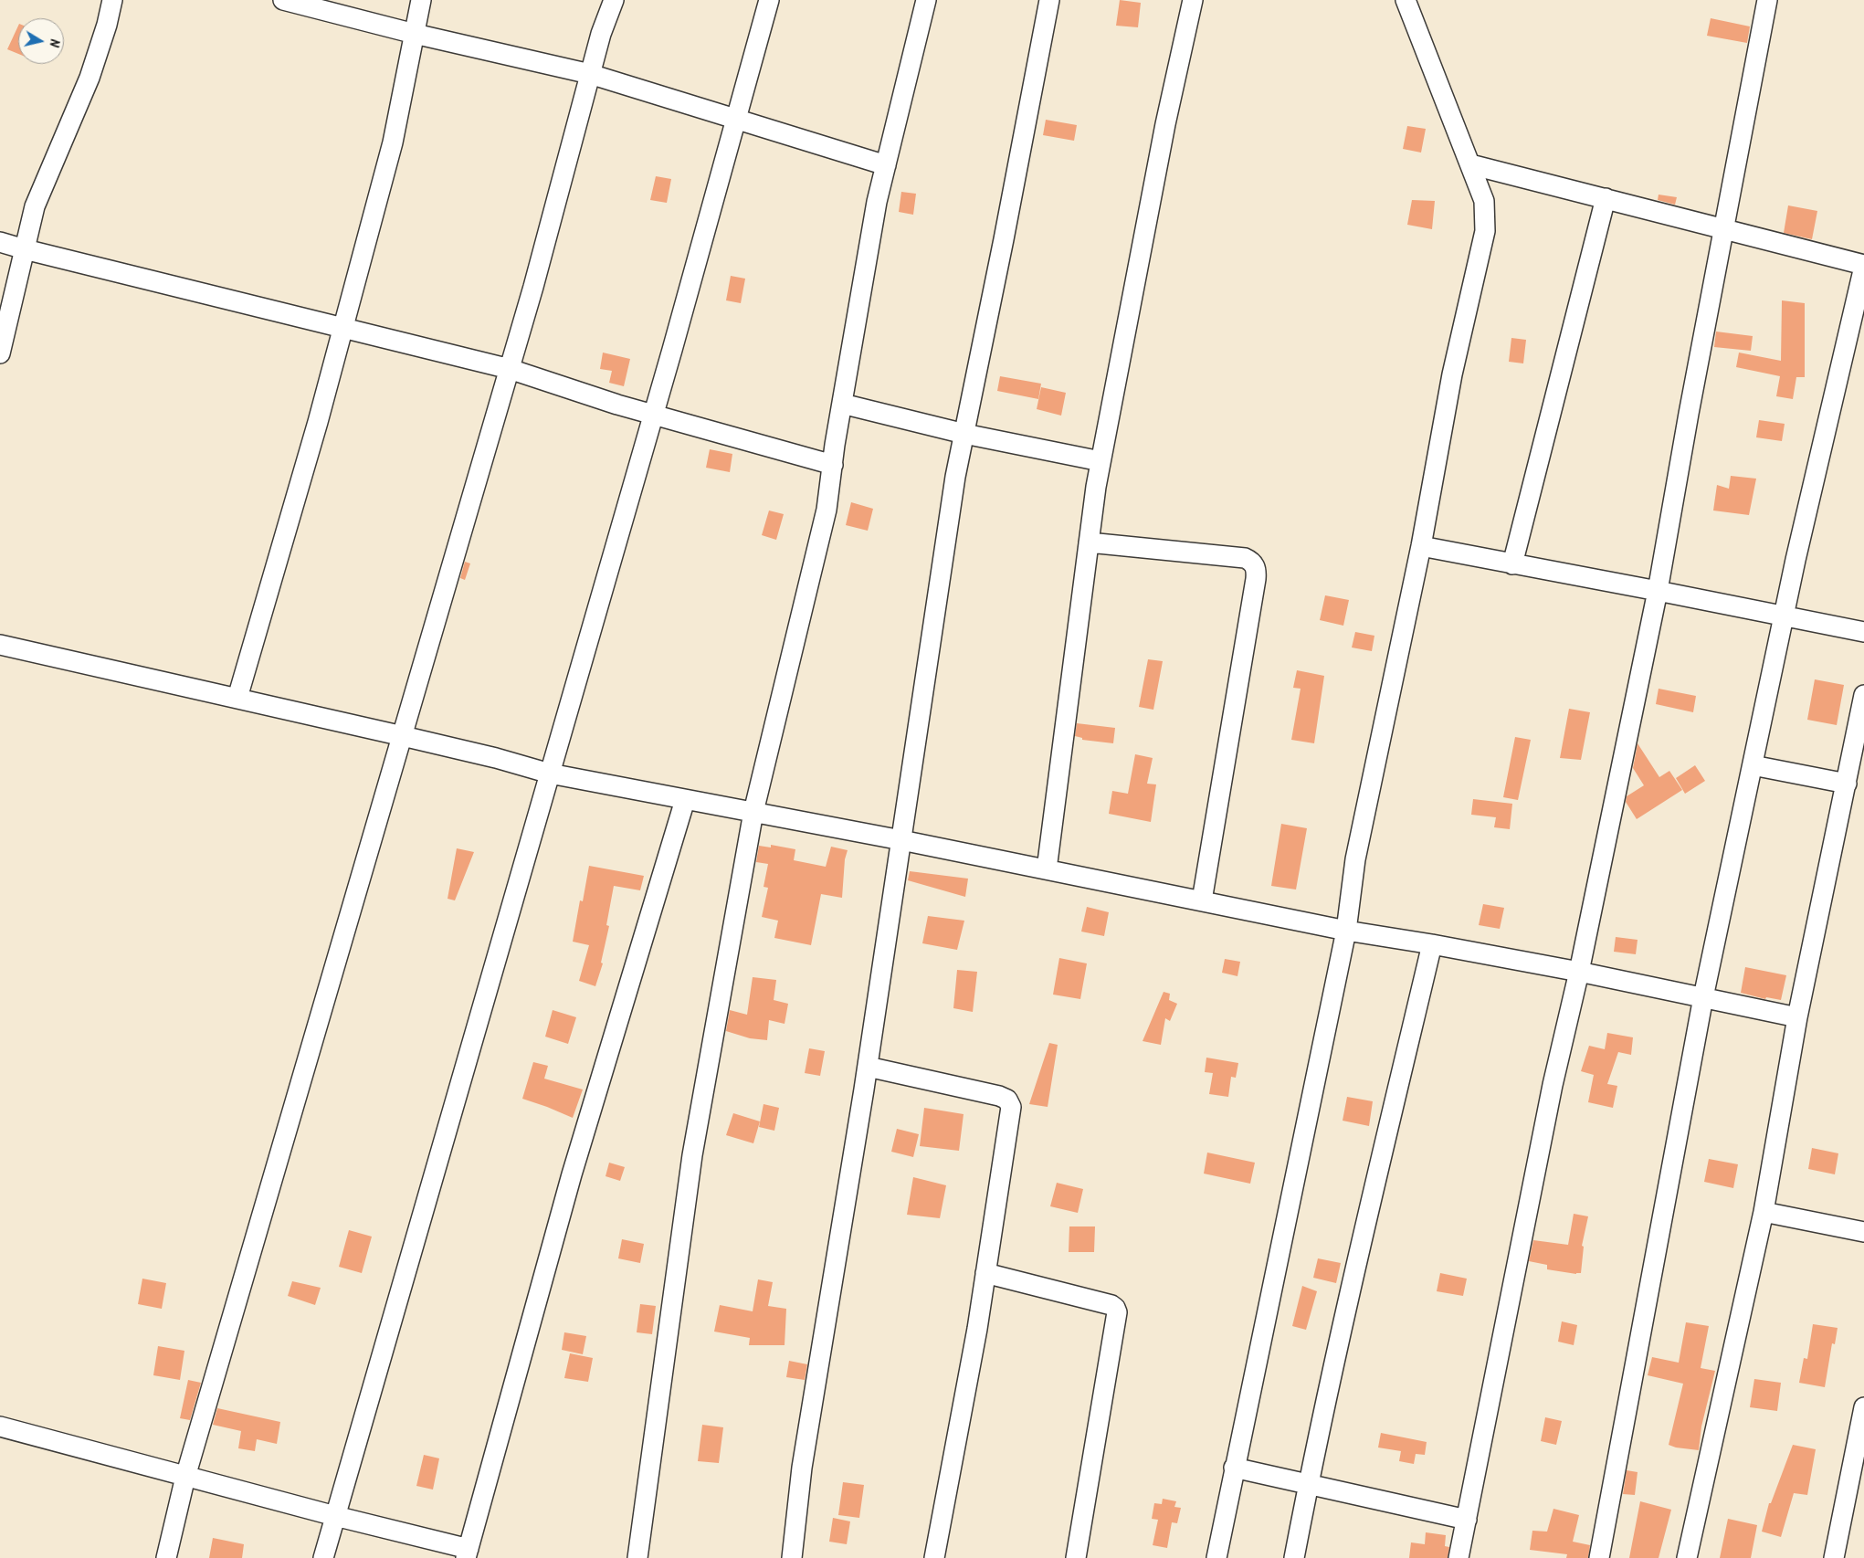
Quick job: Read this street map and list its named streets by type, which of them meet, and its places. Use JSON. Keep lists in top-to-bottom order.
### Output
{
  "north": "right"
}
